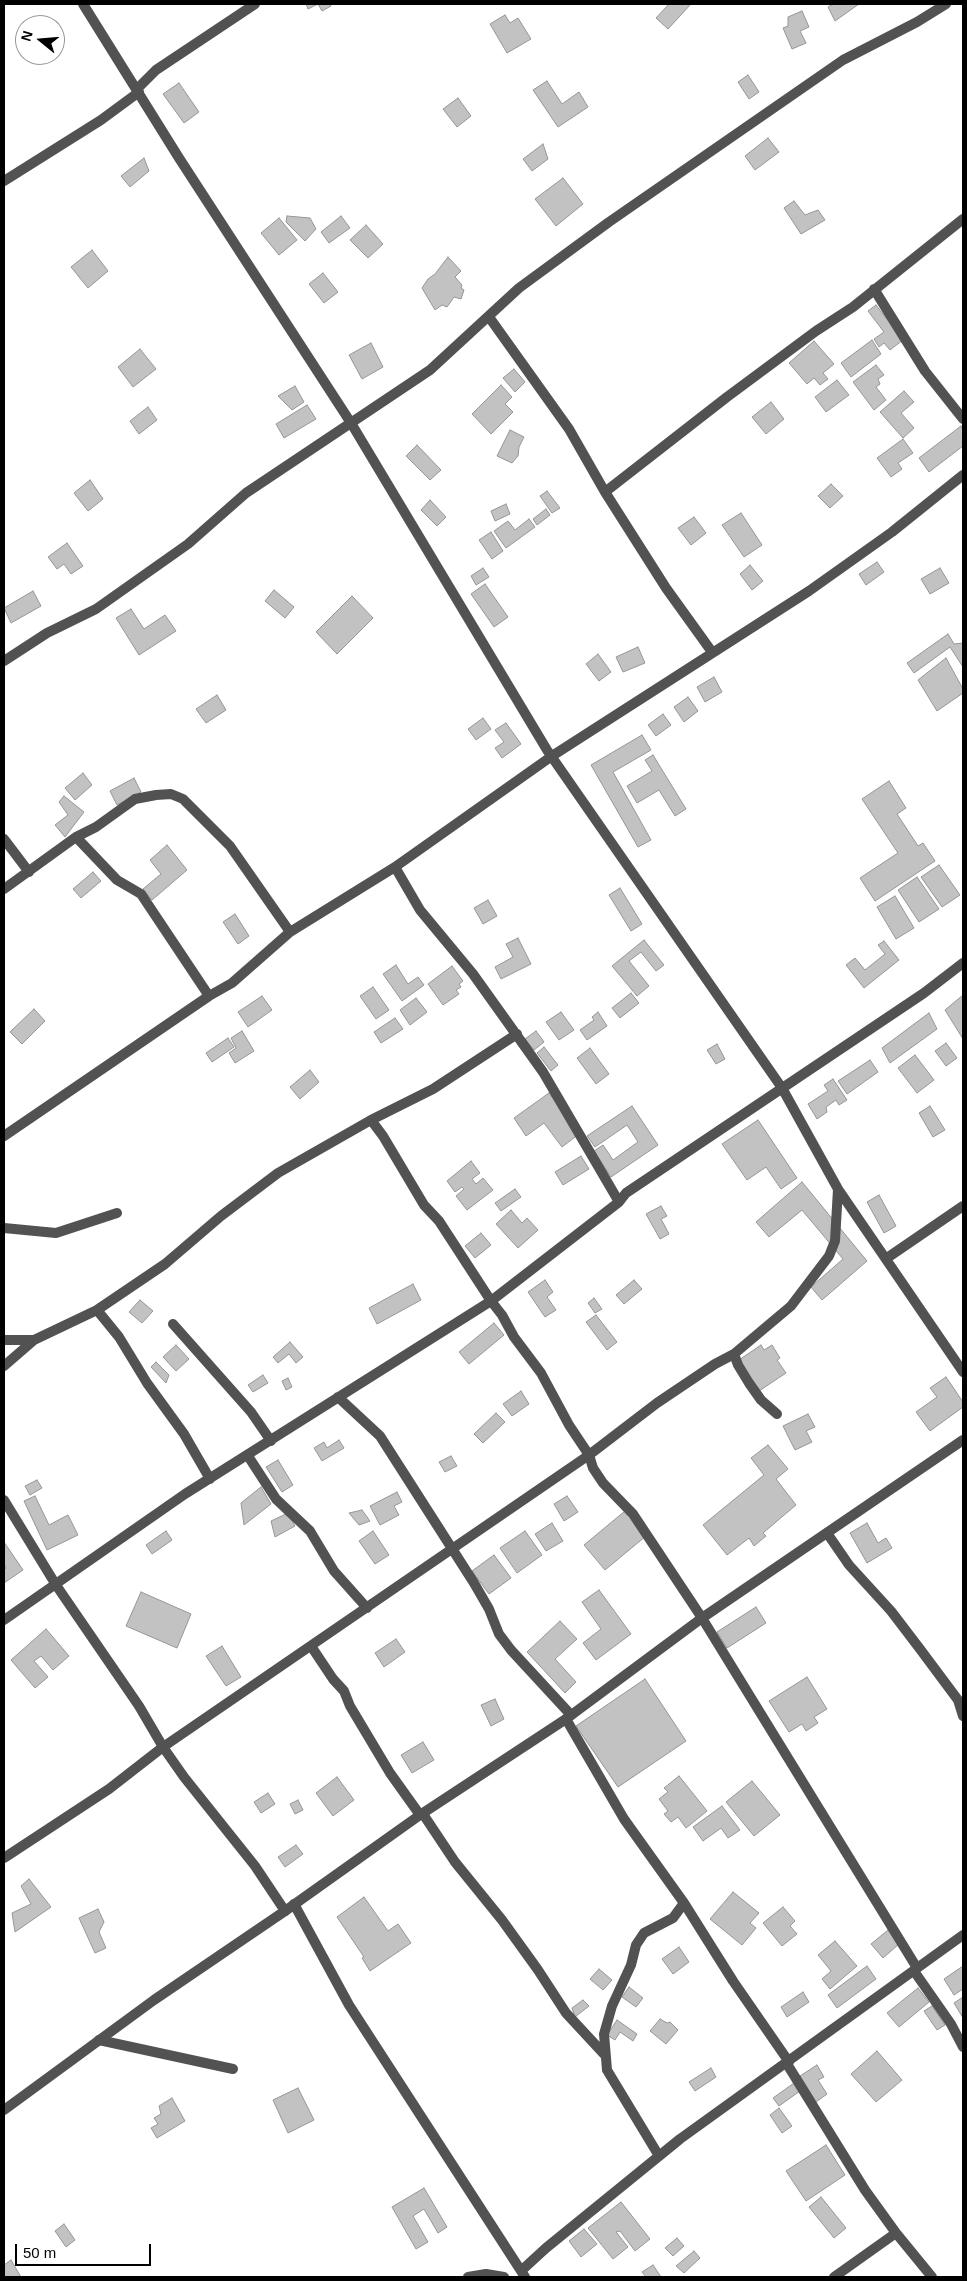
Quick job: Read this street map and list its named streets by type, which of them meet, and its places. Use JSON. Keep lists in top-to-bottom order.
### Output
{
  "scale_bar": "50 m",
  "north": "left"
}
